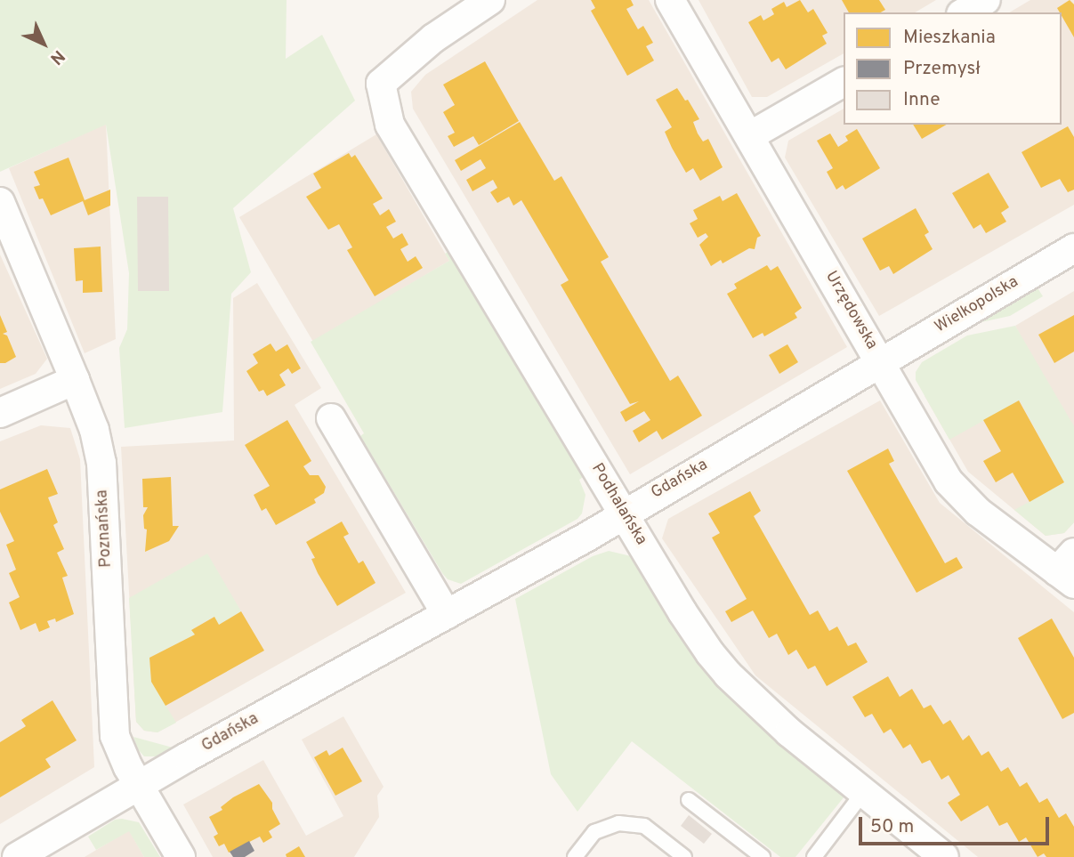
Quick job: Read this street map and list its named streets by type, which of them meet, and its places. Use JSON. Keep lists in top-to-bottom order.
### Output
{
  "streets": {
    "street": [
      "Wielkopolska",
      "Urzędowska",
      "Gdańska",
      "Podhalańska",
      "Poznańska"
    ]
  },
  "crossings": [
    ["Wielkopolska", "Urzędowska"],
    ["Wielkopolska", "Gdańska"],
    ["Urzędowska", "Gdańska"],
    ["Gdańska", "Podhalańska"],
    ["Gdańska", "Poznańska"]
  ],
  "legend": ["Mieszkania", "Przemysł", "Inne"],
  "scale_bar": "50 m",
  "north": "bottom right"
}
